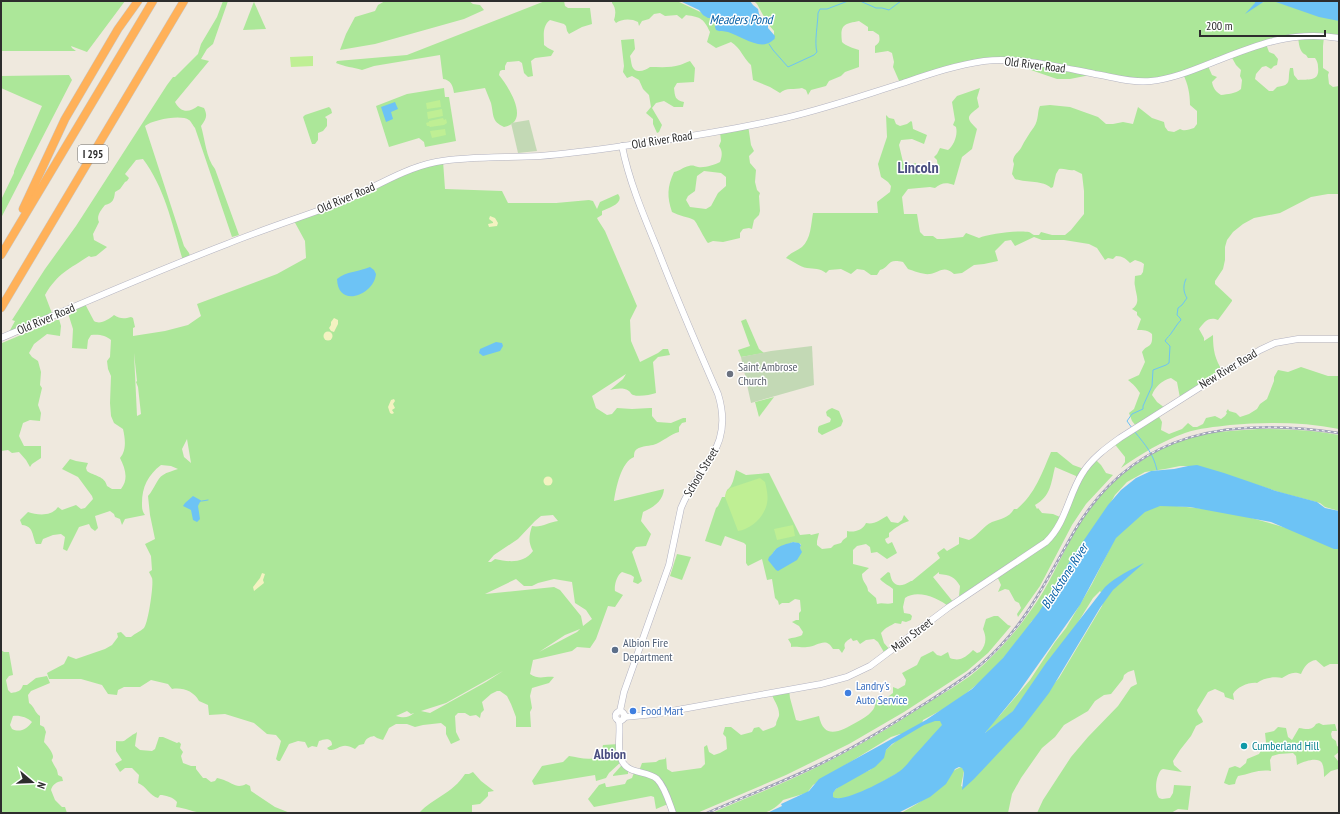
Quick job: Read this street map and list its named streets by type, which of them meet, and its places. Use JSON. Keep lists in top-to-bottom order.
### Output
{
  "streets": {
    "highway": ["I 295"],
    "street": [
      "Old River Road",
      "New River Road",
      "School Street",
      "Main Street"
    ]
  },
  "crossings": [
    ["Old River Road", "School Street"],
    ["New River Road", "Main Street"],
    ["School Street", "Main Street"]
  ],
  "districts": ["Lincoln", "Albion"],
  "water": ["Meaders Pond", "Blackstone River"],
  "places": [
    "Saint Ambrose Church",
    "Albion Fire Department",
    "Landry's Auto Service",
    "Food Mart",
    "Cumberland Hill"
  ],
  "scale_bar": "200 m",
  "north": "right"
}
